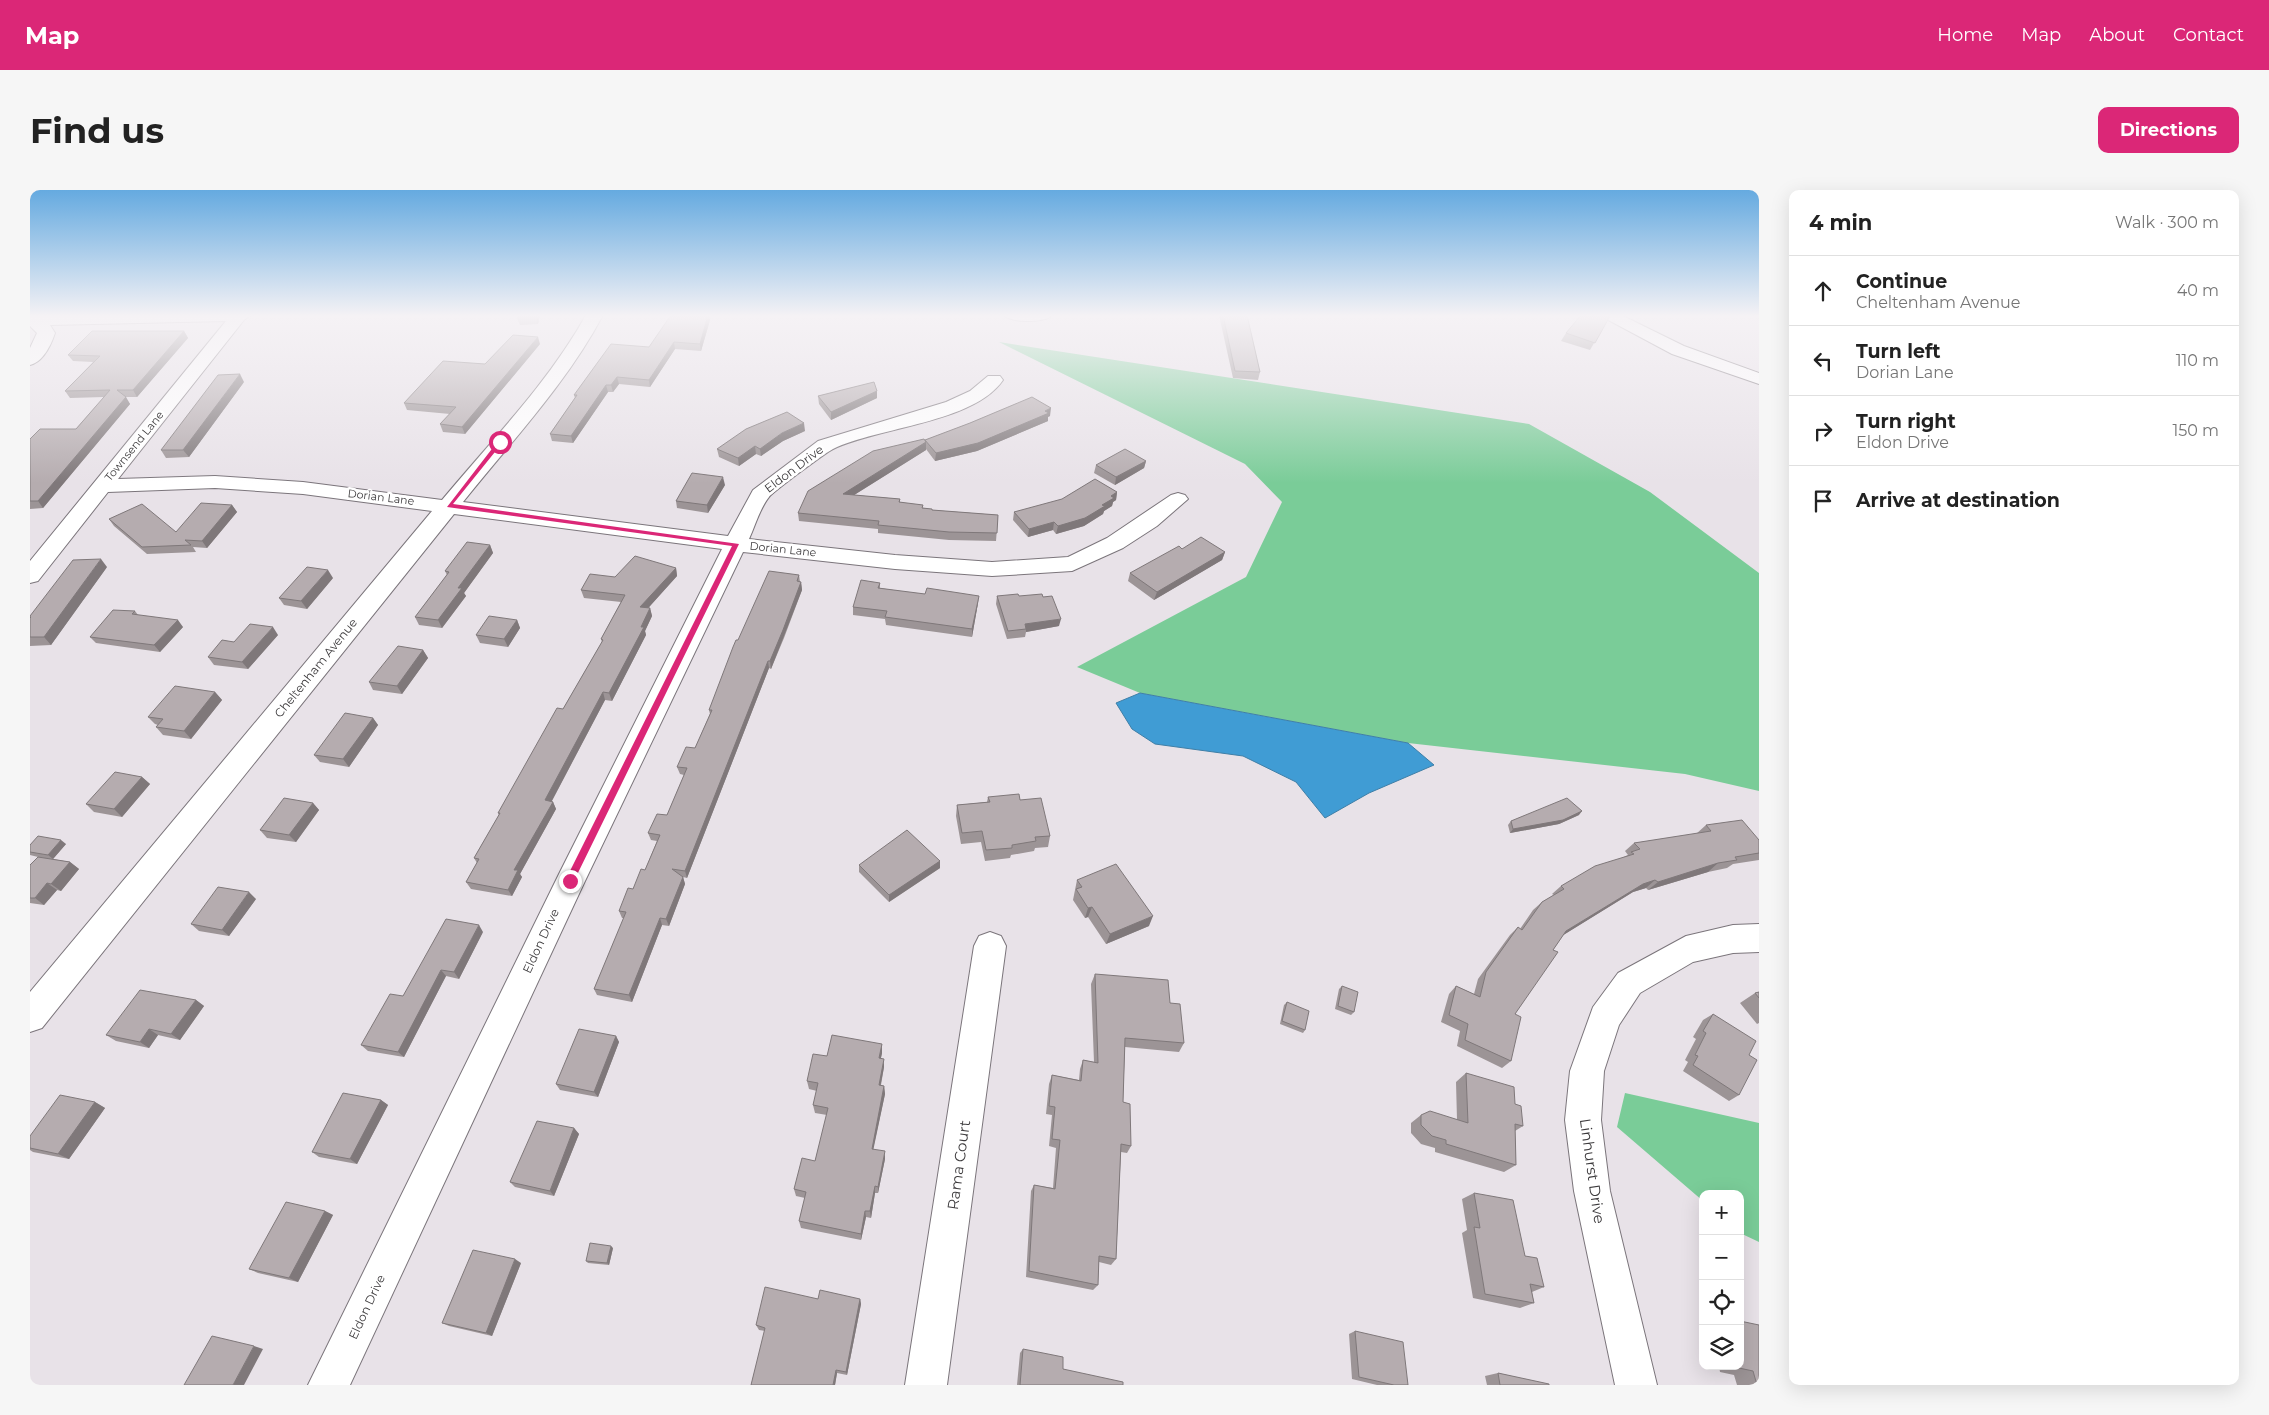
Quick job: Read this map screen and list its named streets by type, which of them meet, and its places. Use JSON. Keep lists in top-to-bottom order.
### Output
{
  "streets": {
    "street": [
      "Townsend Lane",
      "Eldon Drive",
      "Dorian Lane",
      "Cheltenham Avenue",
      "Rama Court",
      "Linhurst Drive"
    ]
  },
  "crossings": [
    ["Townsend Lane", "Dorian Lane"],
    ["Eldon Drive", "Dorian Lane"],
    ["Dorian Lane", "Cheltenham Avenue"]
  ],
  "page": {
    "header": "Map",
    "nav": [
      "Home",
      "Map",
      "About",
      "Contact"
    ],
    "buttons": "Directions",
    "title": "Find us",
    "heading": ["4 min", "Walk · 300 m"],
    "list": [
      ["Continue", "Cheltenham Avenue", "40 m"],
      ["Turn left", "Dorian Lane", "110 m"],
      ["Turn right", "Eldon Drive", "150 m"],
      "Arrive at destination"
    ],
    "map_buttons": ["+", "−"]
  }
}
